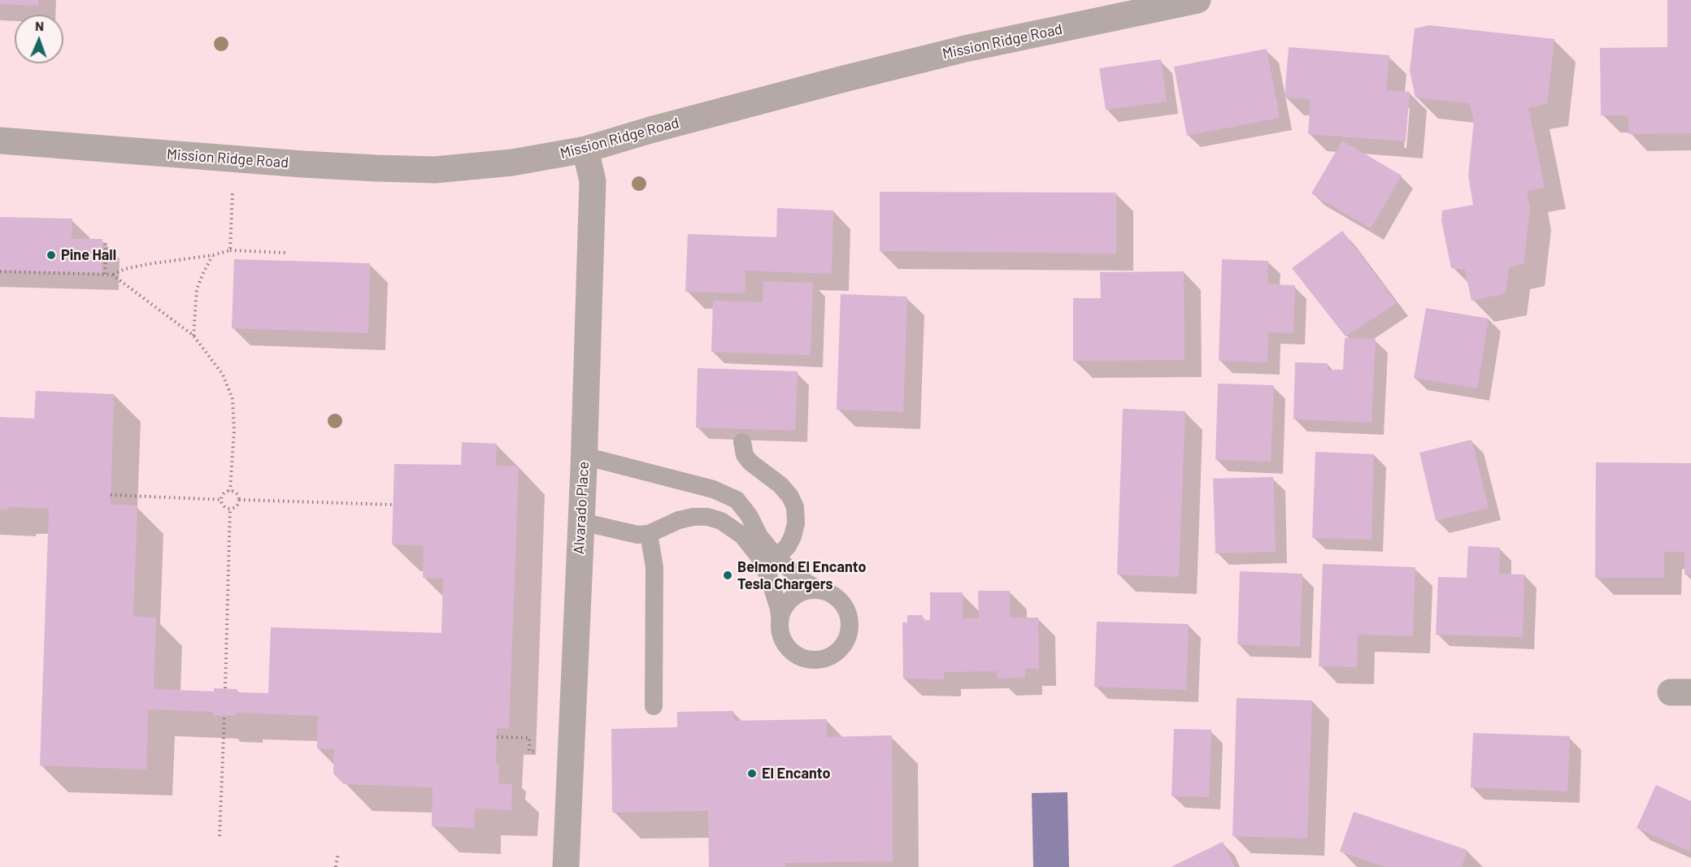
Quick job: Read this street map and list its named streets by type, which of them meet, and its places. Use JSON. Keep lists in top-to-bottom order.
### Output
{
  "streets": {
    "street": ["Mission Ridge Road", "Alvarado Place"]
  },
  "crossings": [
    ["Mission Ridge Road", "Alvarado Place"]
  ],
  "places": ["Pine Hall", "Belmond El Encanto Tesla Chargers", "El Encanto"],
  "north": "top"
}
